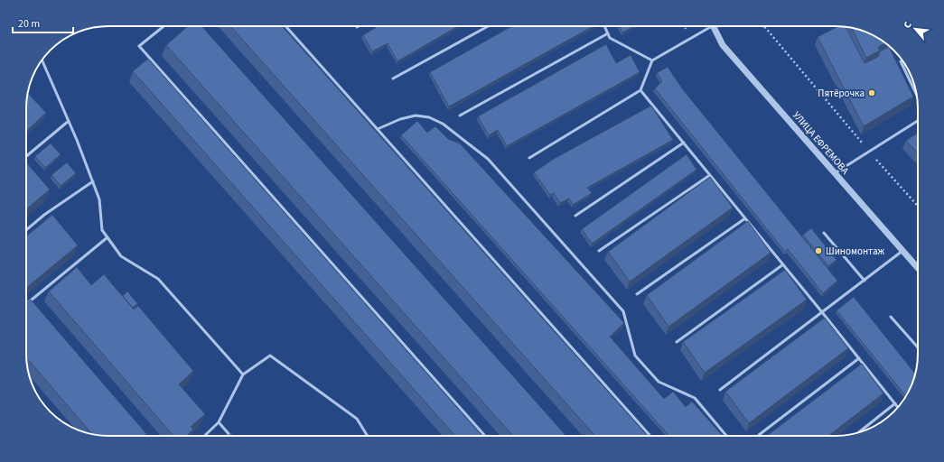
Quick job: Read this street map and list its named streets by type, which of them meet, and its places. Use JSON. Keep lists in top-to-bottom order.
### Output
{
  "streets": {
    "street": ["УЛИЦА ЕФРЕМОВА"]
  },
  "places": ["Пятёрочка", "Шиномонтаж"],
  "scale_bar": "20 m",
  "north": "top left"
}
